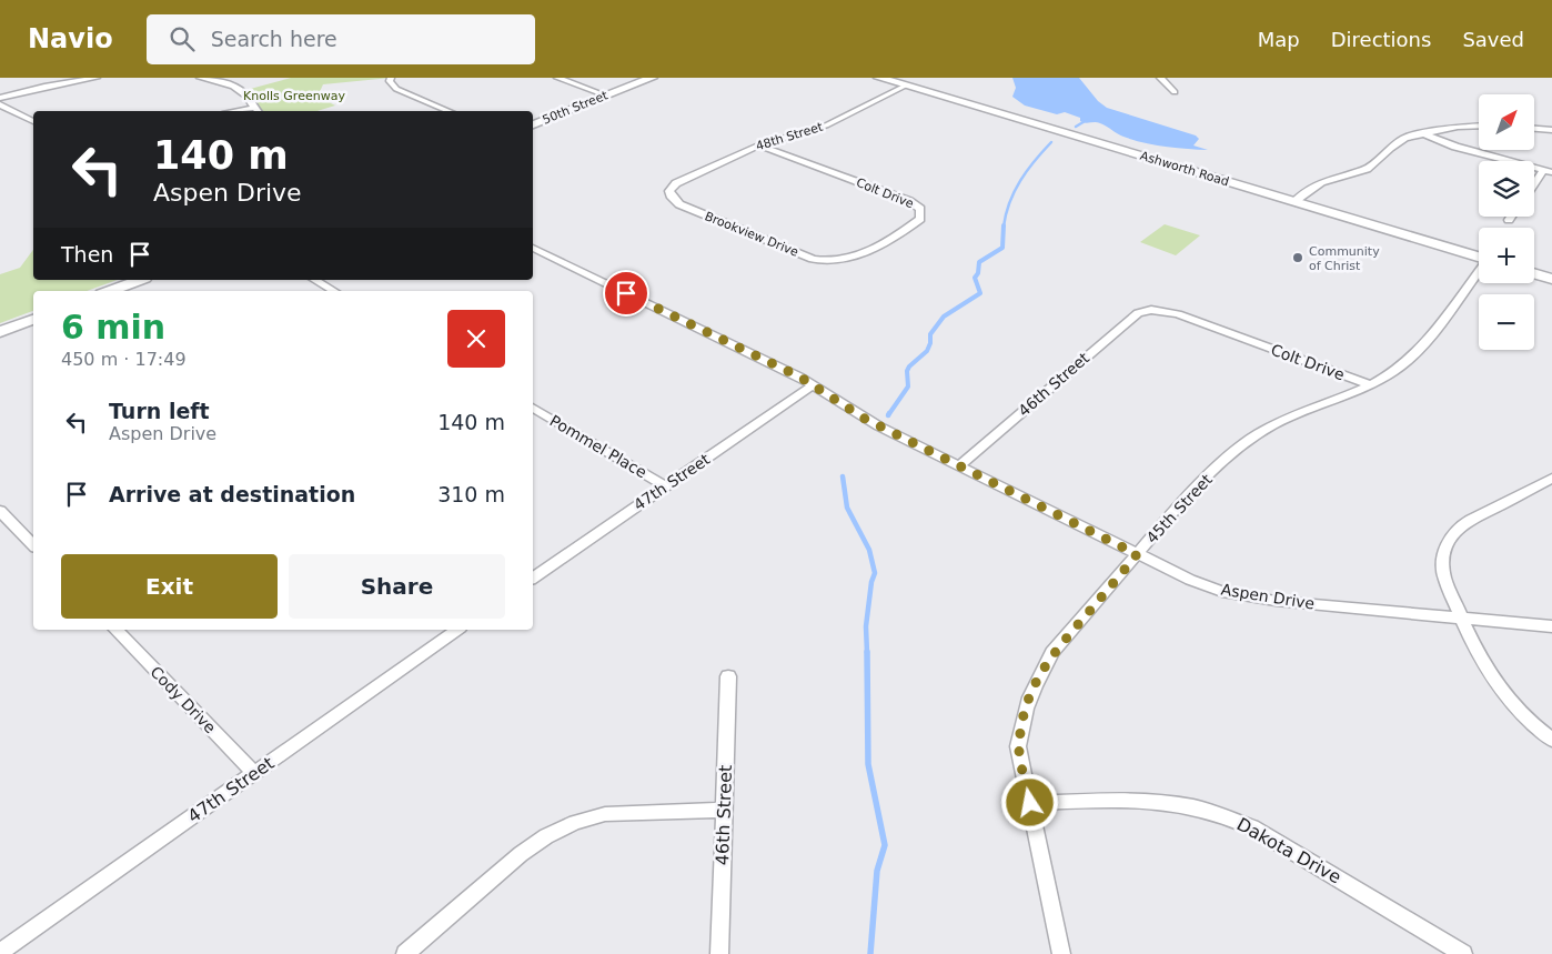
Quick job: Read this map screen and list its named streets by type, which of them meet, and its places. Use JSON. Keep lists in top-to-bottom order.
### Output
{
  "streets": {
    "main road": ["50th Street", "Ashworth Road"],
    "street": [
      "48th Street",
      "Colt Drive",
      "Brookview Drive",
      "46th Street",
      "Pommel Place",
      "47th Street",
      "45th Street",
      "Aspen Drive",
      "Cody Drive",
      "Dakota Drive"
    ]
  },
  "crossings": [
    ["48th Street", "Ashworth Road"],
    ["48th Street", "Colt Drive"],
    ["48th Street", "Brookview Drive"],
    ["Colt Drive", "Brookview Drive"],
    ["Colt Drive", "46th Street"],
    ["Colt Drive", "45th Street"],
    ["46th Street", "Aspen Drive"],
    ["Pommel Place", "47th Street"],
    ["47th Street", "Aspen Drive"],
    ["47th Street", "Cody Drive"],
    ["45th Street", "Aspen Drive"],
    ["45th Street", "Dakota Drive"]
  ],
  "parks": ["Knolls Greenway"],
  "places": ["Community of Christ"],
  "north": "top right",
  "page": {
    "header": "Navio",
    "search": "Search here",
    "nav": ["Map", "Directions", "Saved"],
    "map_buttons": ["+", "−"],
    "turn": ["140 m", "Aspen Drive"],
    "then": "Then",
    "heading": ["6 min", "450 m · 17:49"],
    "list": [
      {
        "name": "Turn left",
        "note": "Aspen Drive",
        "value": "140 m"
      },
      {
        "name": "Arrive at destination",
        "value": "310 m"
      }
    ],
    "buttons": ["Exit", "Share"]
  }
}
